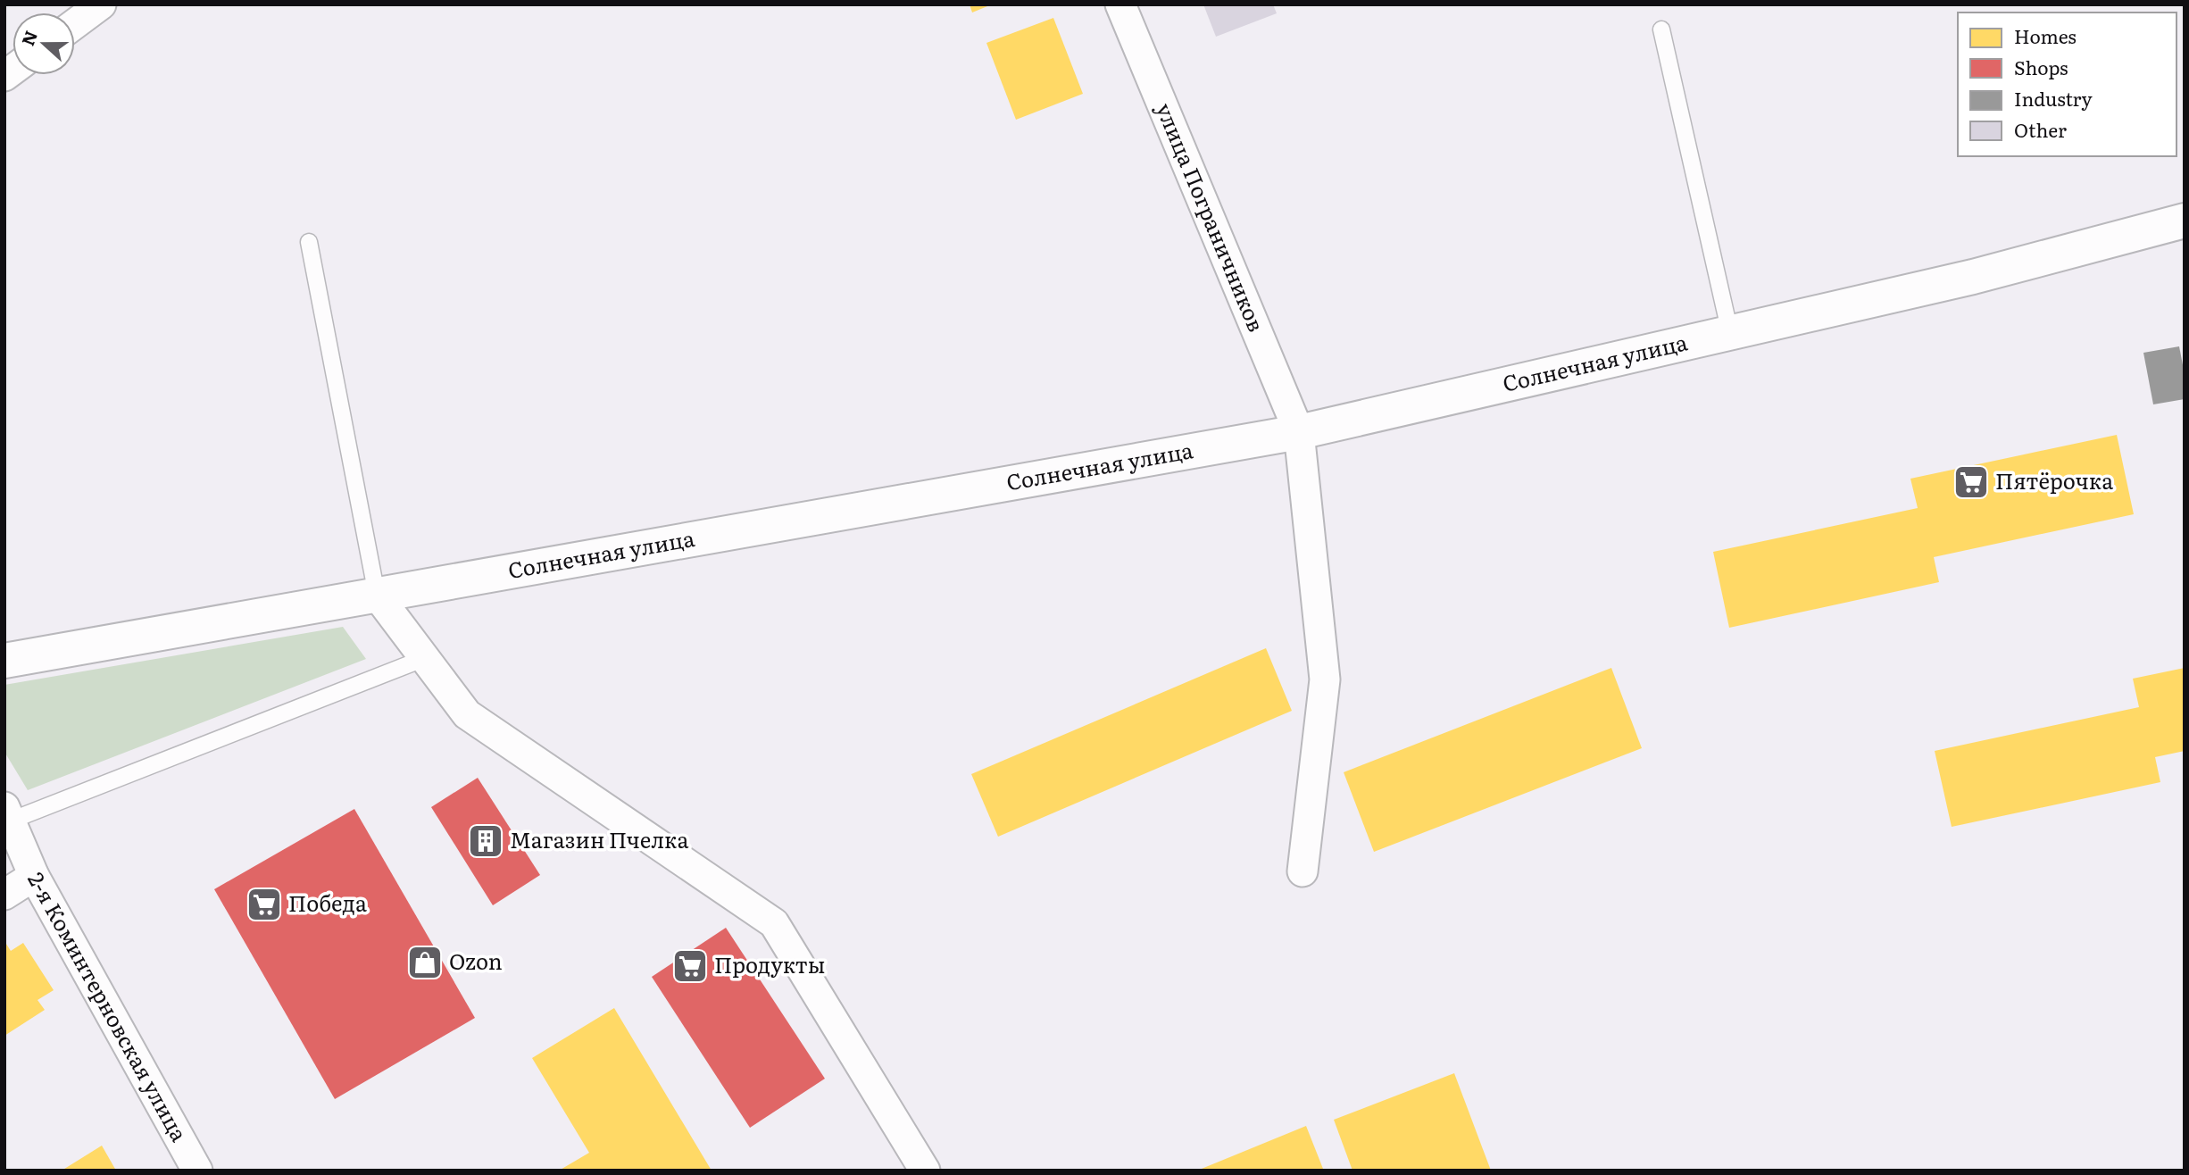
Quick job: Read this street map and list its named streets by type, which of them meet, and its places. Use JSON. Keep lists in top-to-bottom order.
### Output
{
  "streets": {
    "street": ["улица Пограничников", "Солнечная улица", "2-я Коминтерновская улица"]
  },
  "crossings": [
    ["улица Пограничников", "Солнечная улица"]
  ],
  "places": {
    "supermarket": ["Пятёрочка", "Победа", "Продукты"],
    "building": ["Магазин Пчелка"],
    "shop": ["Ozon"]
  },
  "legend": [
    "Homes",
    "Shops",
    "Industry",
    "Other"
  ],
  "north": "left"
}
